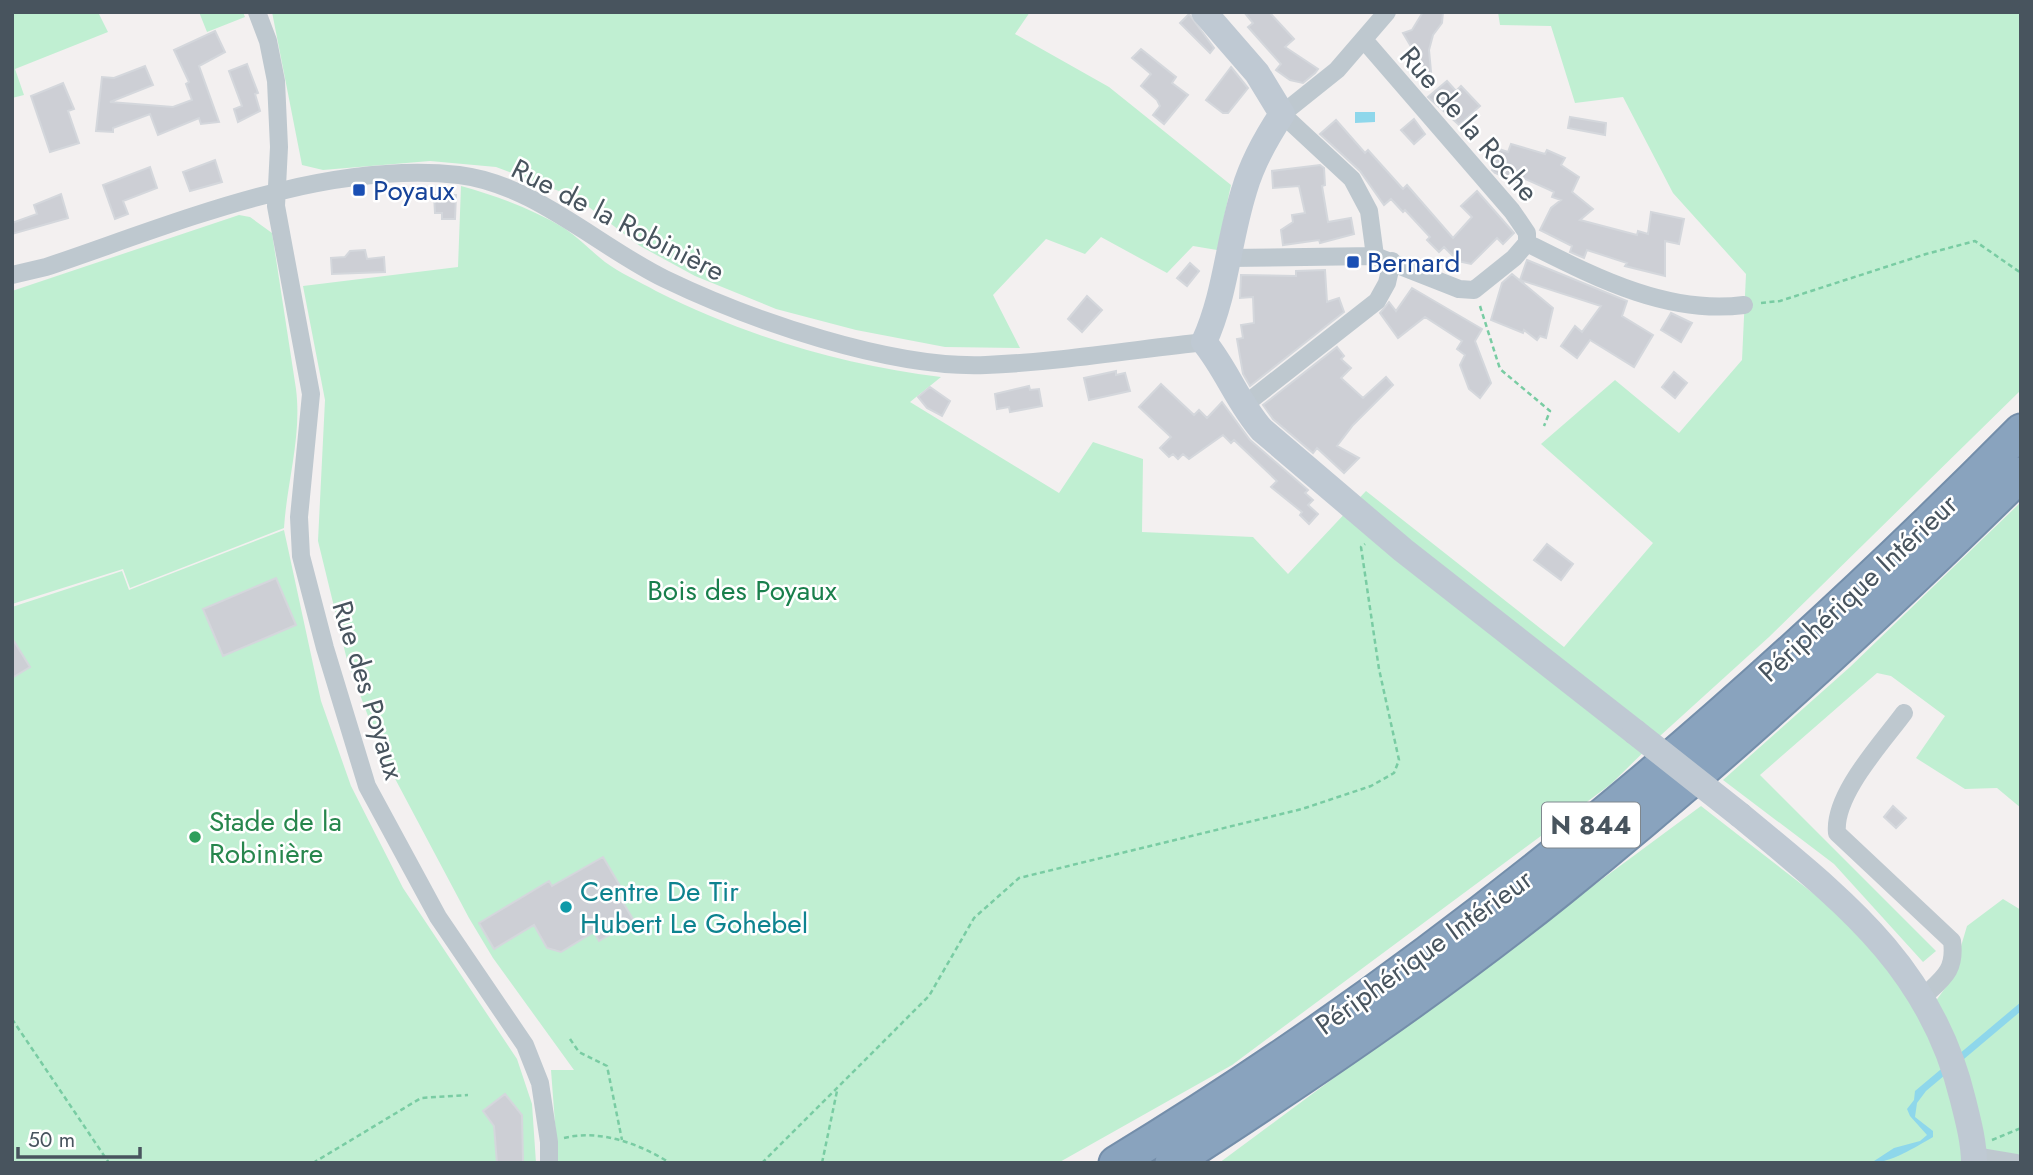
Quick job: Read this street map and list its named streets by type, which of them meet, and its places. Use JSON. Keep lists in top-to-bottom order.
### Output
{
  "streets": {
    "highway": ["Périphérique Intérieur", "N 844"],
    "street": ["Rue de la Roche", "Rue de la Robinière", "Rue des Poyaux"]
  },
  "crossings": [
    ["Rue de la Robinière", "Rue des Poyaux"]
  ],
  "parks": ["Bois des Poyaux"],
  "places": {
    "transit": ["Poyaux", "Bernard"],
    "other": ["Stade de la Robinière", "Centre De Tir Hubert Le Gohebel"]
  },
  "scale_bar": "50 m"
}
